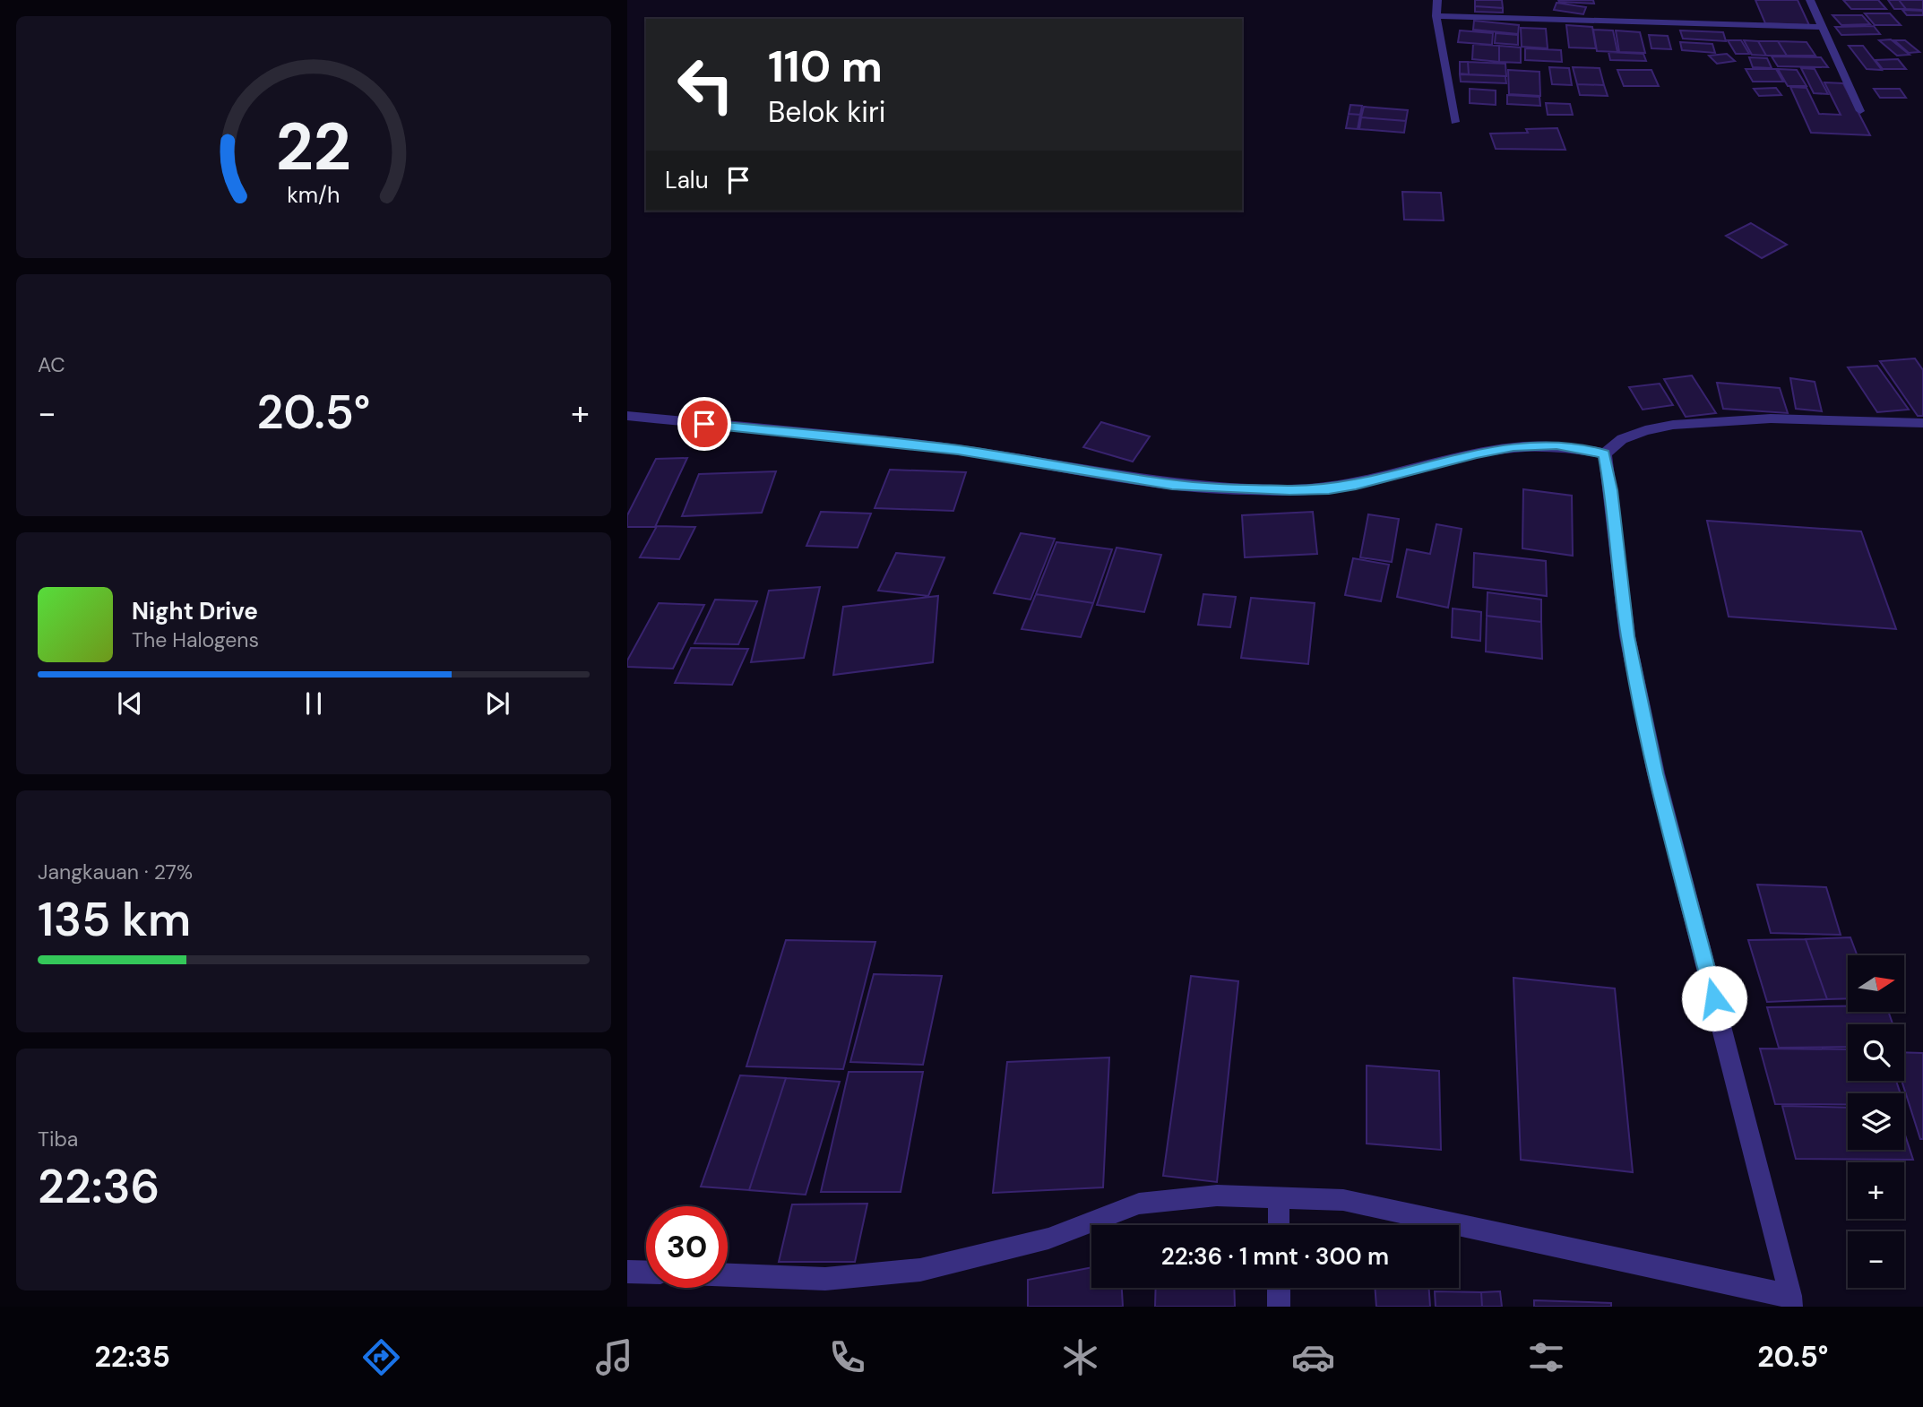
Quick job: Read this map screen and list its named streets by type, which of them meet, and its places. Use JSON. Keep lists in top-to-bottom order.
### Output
{
  "north": "right",
  "page": {
    "turn": ["110 m", "Belok kiri"],
    "then": "Lalu",
    "tile": [
      "AC",
      ["Jangkauan · 27%", "135 km"],
      ["Tiba", "22:36"]
    ],
    "heat": ["−", "20.5°", "+"],
    "song": ["Night Drive", "The Halogens"],
    "map_buttons": ["+", "−"],
    "limit": "30",
    "trip": "22:36 · 1 mnt · 300 m",
    "tabs": ["22:35", "20.5°"],
    "gauge": ["22", "km/h"]
  }
}
